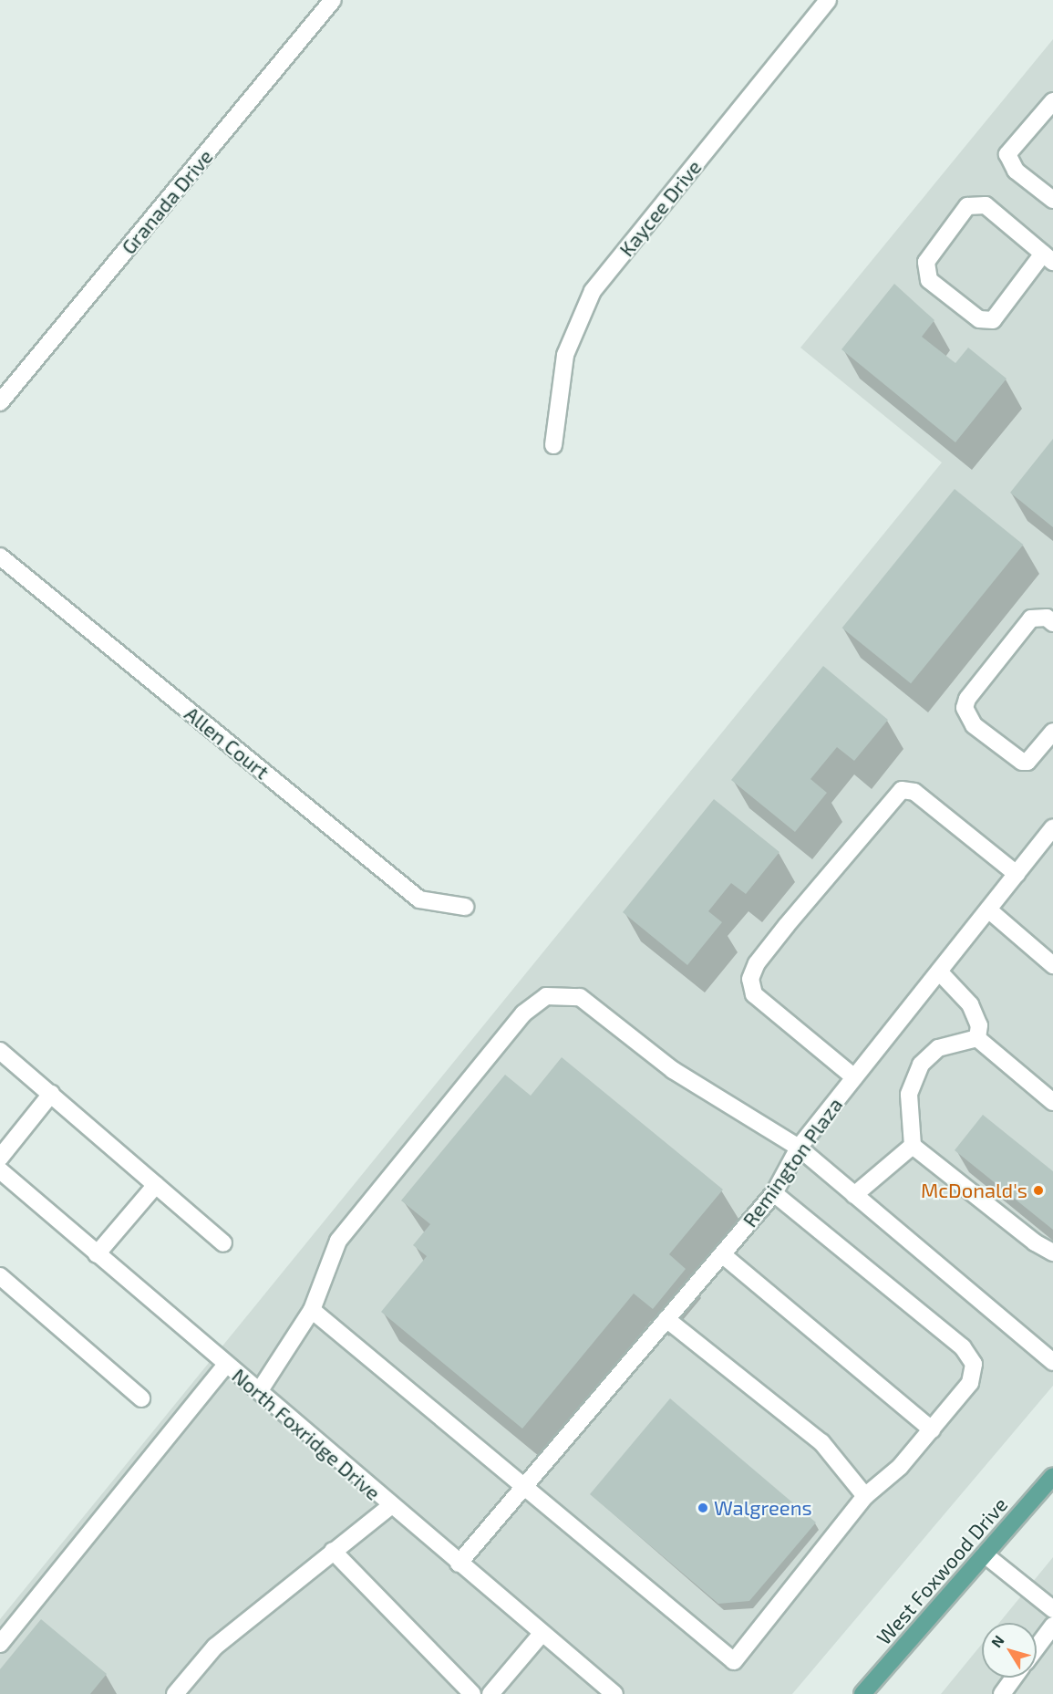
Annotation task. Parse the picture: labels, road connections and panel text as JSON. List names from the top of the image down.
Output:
{
  "streets": {
    "main road": ["West Foxwood Drive"],
    "street": [
      "Granada Drive",
      "Kaycee Drive",
      "Allen Court",
      "Remington Plaza",
      "North Foxridge Drive"
    ]
  },
  "crossings": [
    ["Remington Plaza", "North Foxridge Drive"]
  ],
  "places": ["McDonald's", "Walgreens"],
  "north": "top left"
}
